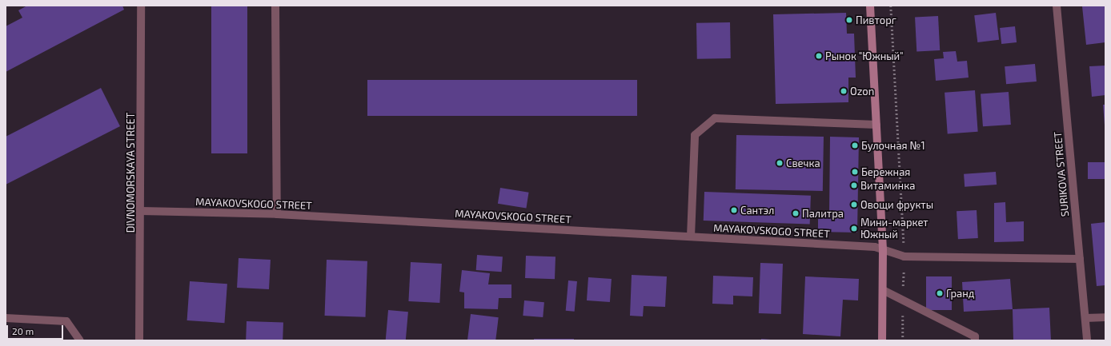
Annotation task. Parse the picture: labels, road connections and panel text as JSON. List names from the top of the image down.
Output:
{
  "streets": {
    "street": ["DIVNOMORSKAYA STREET", "SURIKOVA STREET", "MAYAKOVSKOGO STREET"]
  },
  "crossings": [
    ["DIVNOMORSKAYA STREET", "MAYAKOVSKOGO STREET"],
    ["SURIKOVA STREET", "MAYAKOVSKOGO STREET"]
  ],
  "places": [
    "Пивторг",
    "Рынок \"Южный\"",
    "Ozon",
    "Булочная №1",
    "Свечка",
    "Бережная",
    "Витаминка",
    "Овощи фрукты",
    "Сантэл",
    "Палитра",
    "Мини-маркет Южный",
    "Гранд"
  ],
  "scale_bar": "20 m"
}
